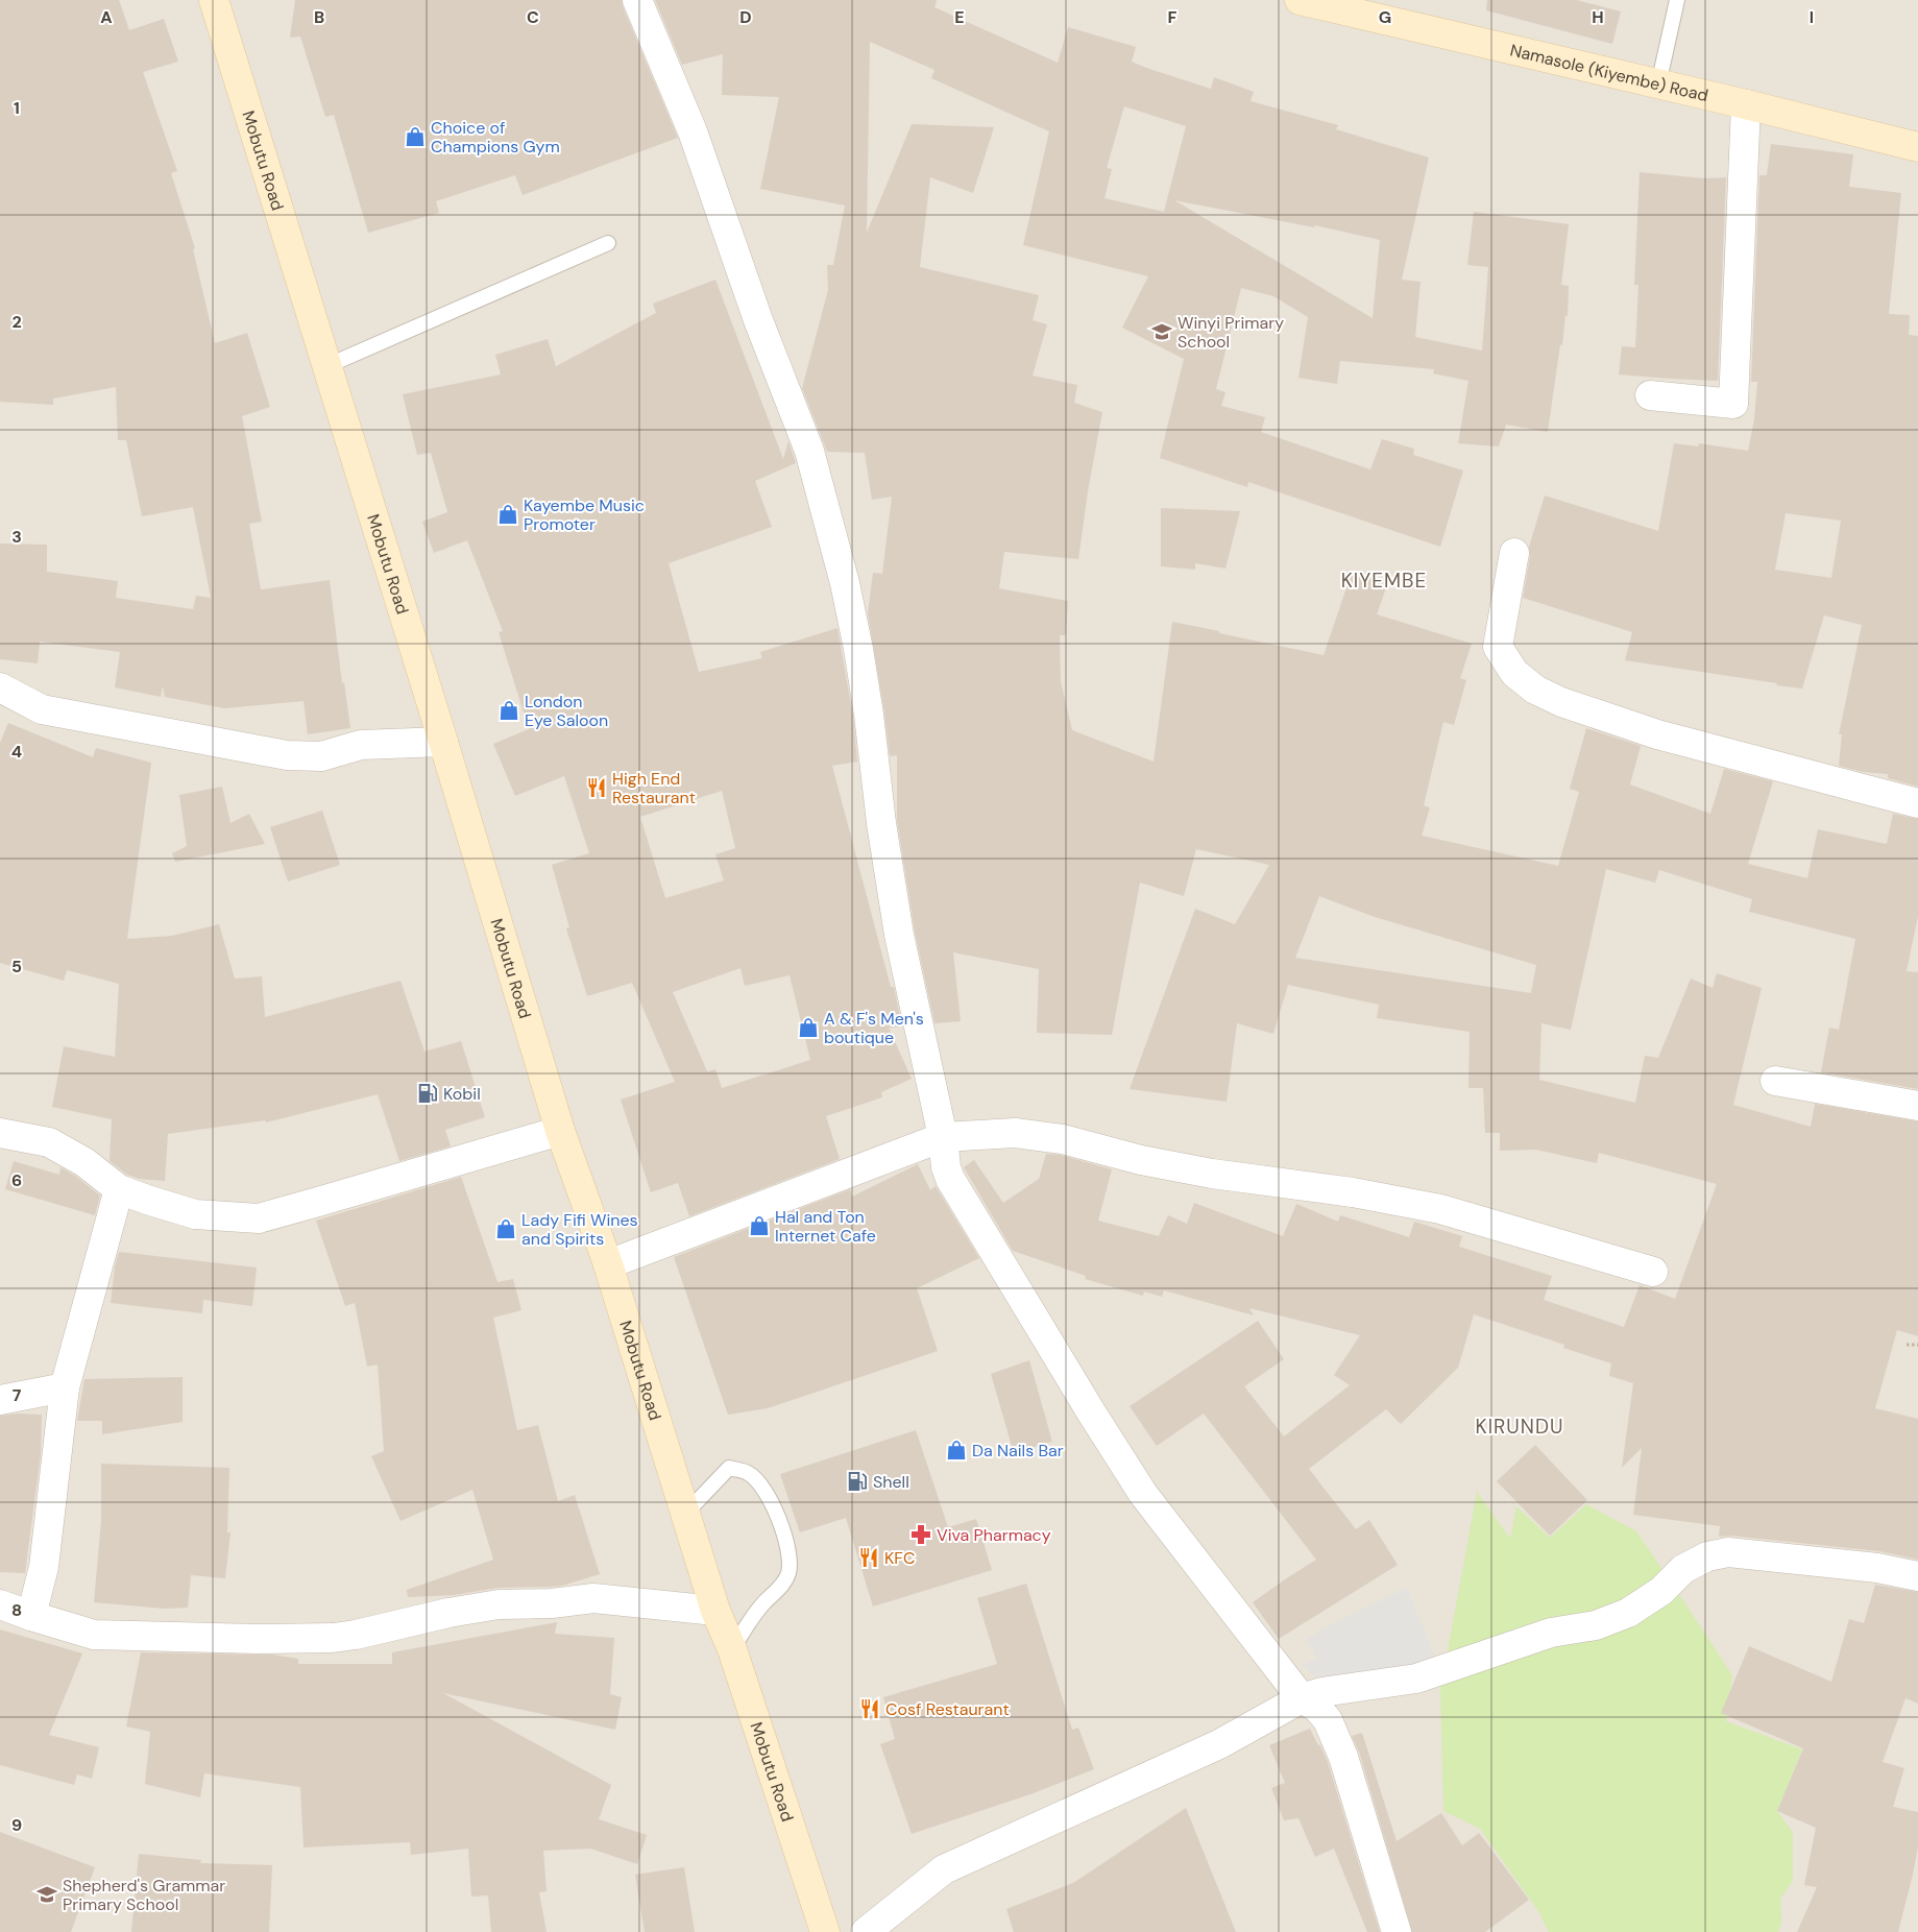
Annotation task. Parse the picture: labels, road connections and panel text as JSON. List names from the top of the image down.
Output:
{
  "streets": {
    "street": ["Namasole (Kiyembe) Road", "Mobutu Road"]
  },
  "districts": ["KIYEMBE", "KIRUNDU"],
  "places": {
    "shop": [
      "Choice of Champions Gym",
      "Kayembe Music Promoter",
      "London Eye Saloon",
      "A & F's Men's boutique",
      "Hal and Ton Internet Cafe",
      "Lady Fifi Wines and Spirits",
      "Da Nails Bar"
    ],
    "school or university": ["Winyi Primary School", "Shepherd's Grammar Primary School"],
    "restaurant": ["High End Restaurant", "KFC", "Cosf Restaurant"],
    "fuel station": ["Kobil", "Shell"],
    "pharmacy": ["Viva Pharmacy"]
  },
  "grid": {
    "columns": [
      "A",
      "B",
      "C",
      "D",
      "E",
      "F",
      "G",
      "H",
      "I"
    ],
    "rows": [
      "1",
      "2",
      "3",
      "4",
      "5",
      "6",
      "7",
      "8",
      "9"
    ]
  }
}
